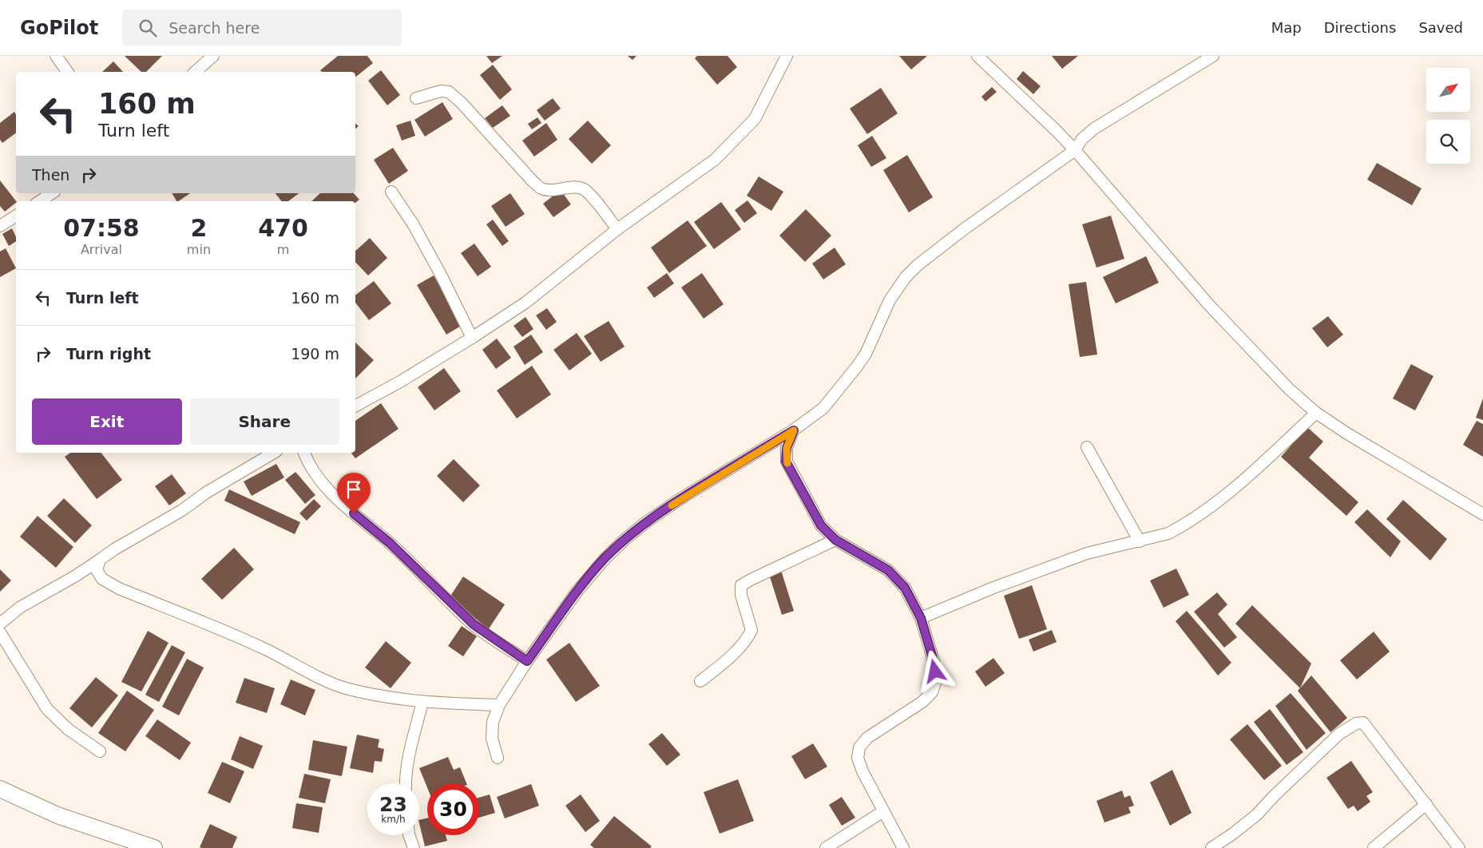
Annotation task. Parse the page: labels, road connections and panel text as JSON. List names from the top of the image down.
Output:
{
  "north": "top right",
  "page": {
    "header": "GoPilot",
    "search": "Search here",
    "nav": ["Map", "Directions", "Saved"],
    "turn": ["160 m", "Turn left"],
    "then": "Then",
    "eta": [
      "07:58",
      "Arrival",
      "2",
      "min",
      "470",
      "m"
    ],
    "list": [
      {
        "name": "Turn left",
        "value": "160 m"
      },
      {
        "name": "Turn right",
        "value": "190 m"
      }
    ],
    "buttons": ["Exit", "Share"],
    "speed": "23 km/h",
    "limit": "30"
  }
}
